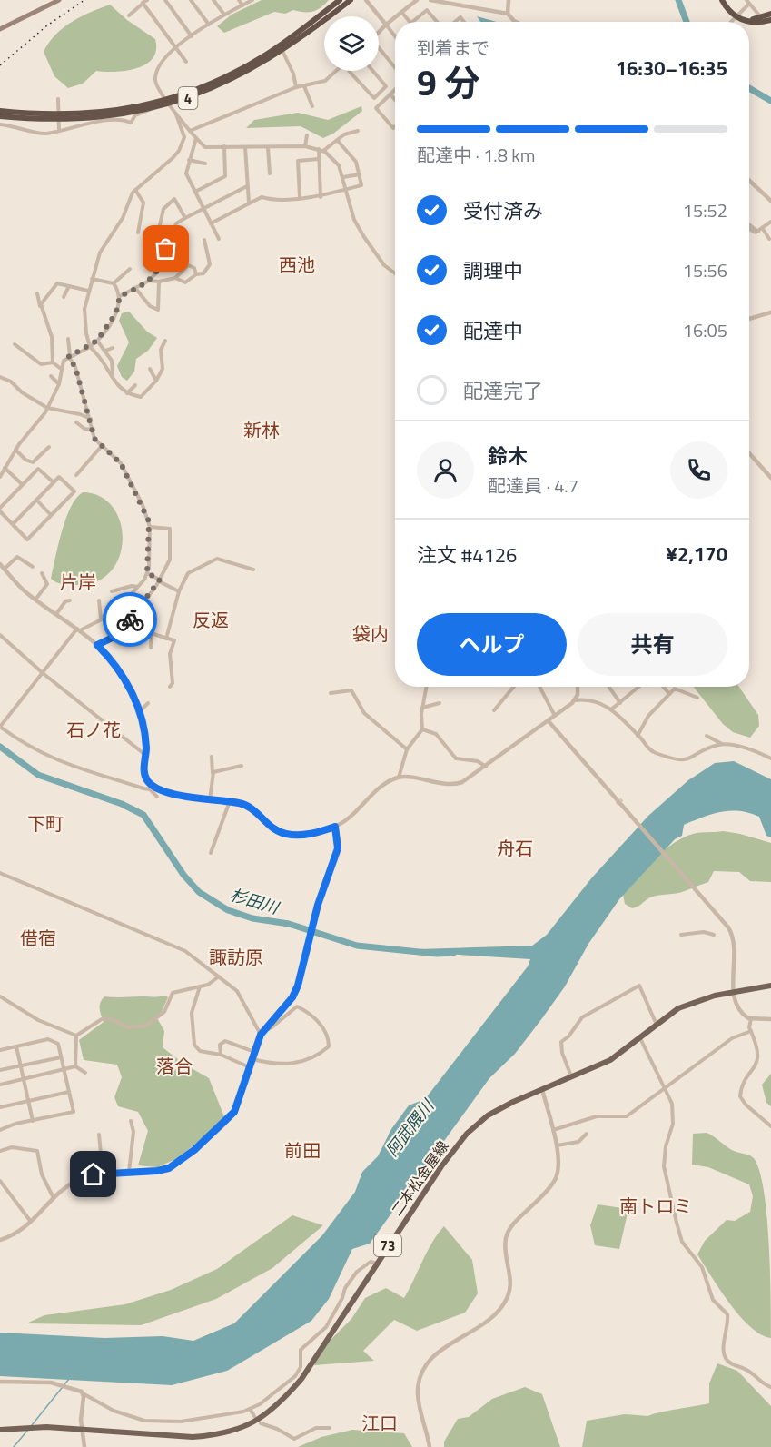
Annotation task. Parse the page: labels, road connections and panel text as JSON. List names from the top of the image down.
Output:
{
  "streets": {
    "highway": ["4"],
    "main road": ["二本松金屋線", "73"]
  },
  "districts": [
    "西池",
    "新林",
    "片岸",
    "反返",
    "袋内",
    "石ノ花",
    "下町",
    "舟石",
    "借宿",
    "諏訪原",
    "落合",
    "前田",
    "南トロミ",
    "江口"
  ],
  "water": ["杉田川", "阿武隈川"],
  "page": {
    "heading": ["9 分", "到着まで", "16:30–16:35"],
    "panel": [
      "鈴木",
      "配達員 · 4.7",
      "注文 #4126",
      "¥2,170"
    ],
    "bar": "配達中 · 1.8 km",
    "list": [
      ["受付済み", "15:52"],
      ["調理中", "15:56"],
      ["配達中", "16:05"],
      "配達完了"
    ],
    "buttons": ["ヘルプ", "共有"]
  }
}
